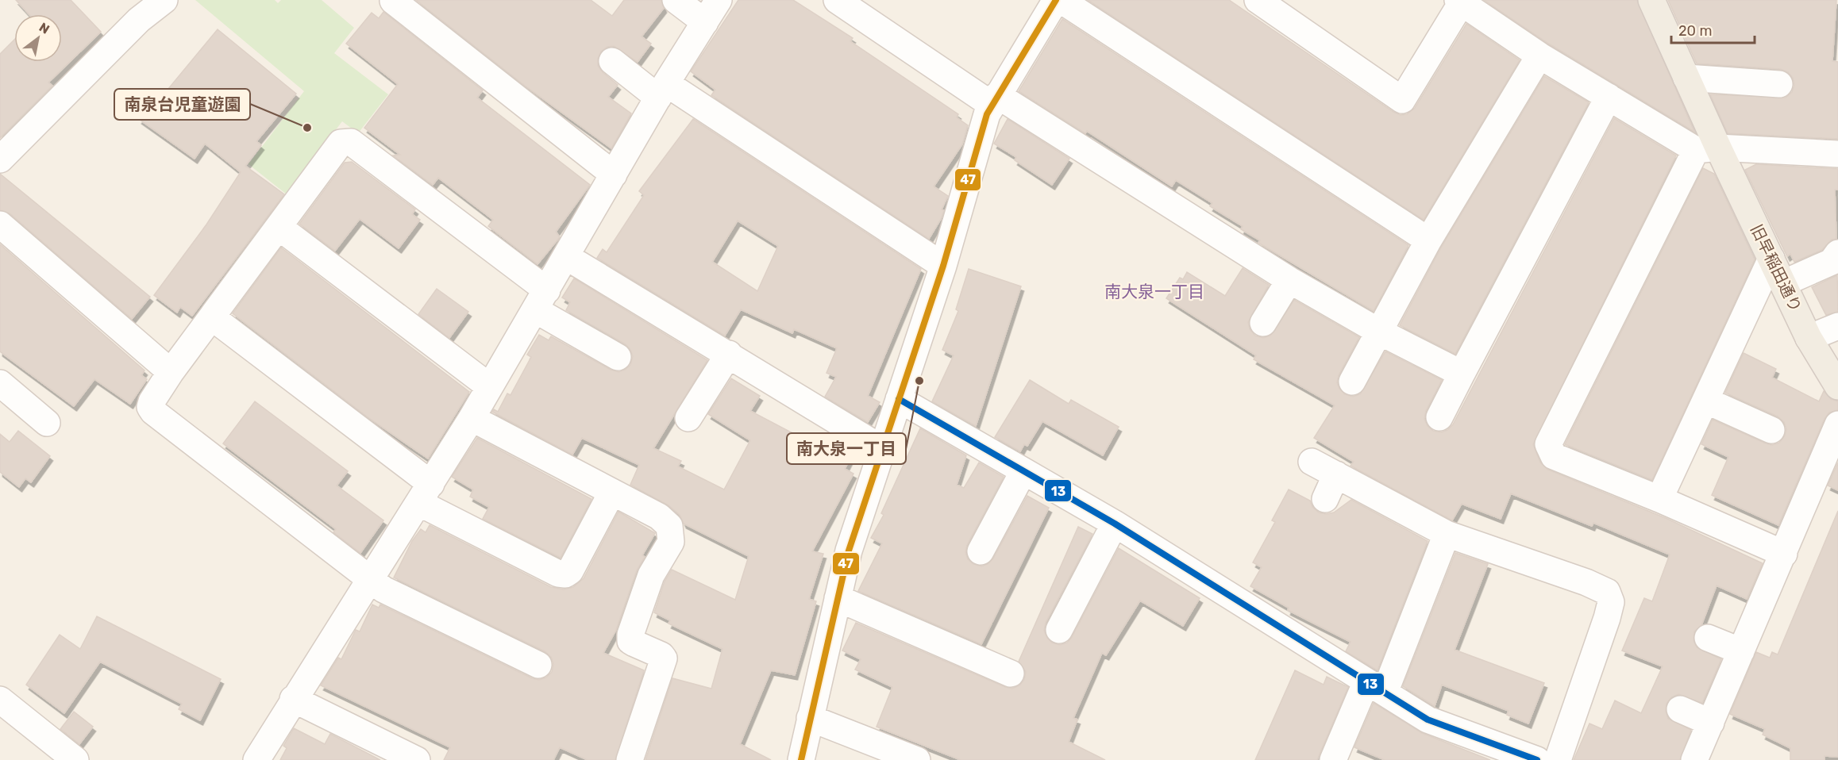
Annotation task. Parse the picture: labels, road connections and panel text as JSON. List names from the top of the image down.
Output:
{
  "streets": {
    "main road": ["旧早稲田通り"]
  },
  "districts": ["南大泉一丁目"],
  "places": ["南泉台児童遊園", "南大泉一丁目"],
  "lines": ["transit line 47", "transit line 13"],
  "scale_bar": "20 m",
  "north": "top right"
}
